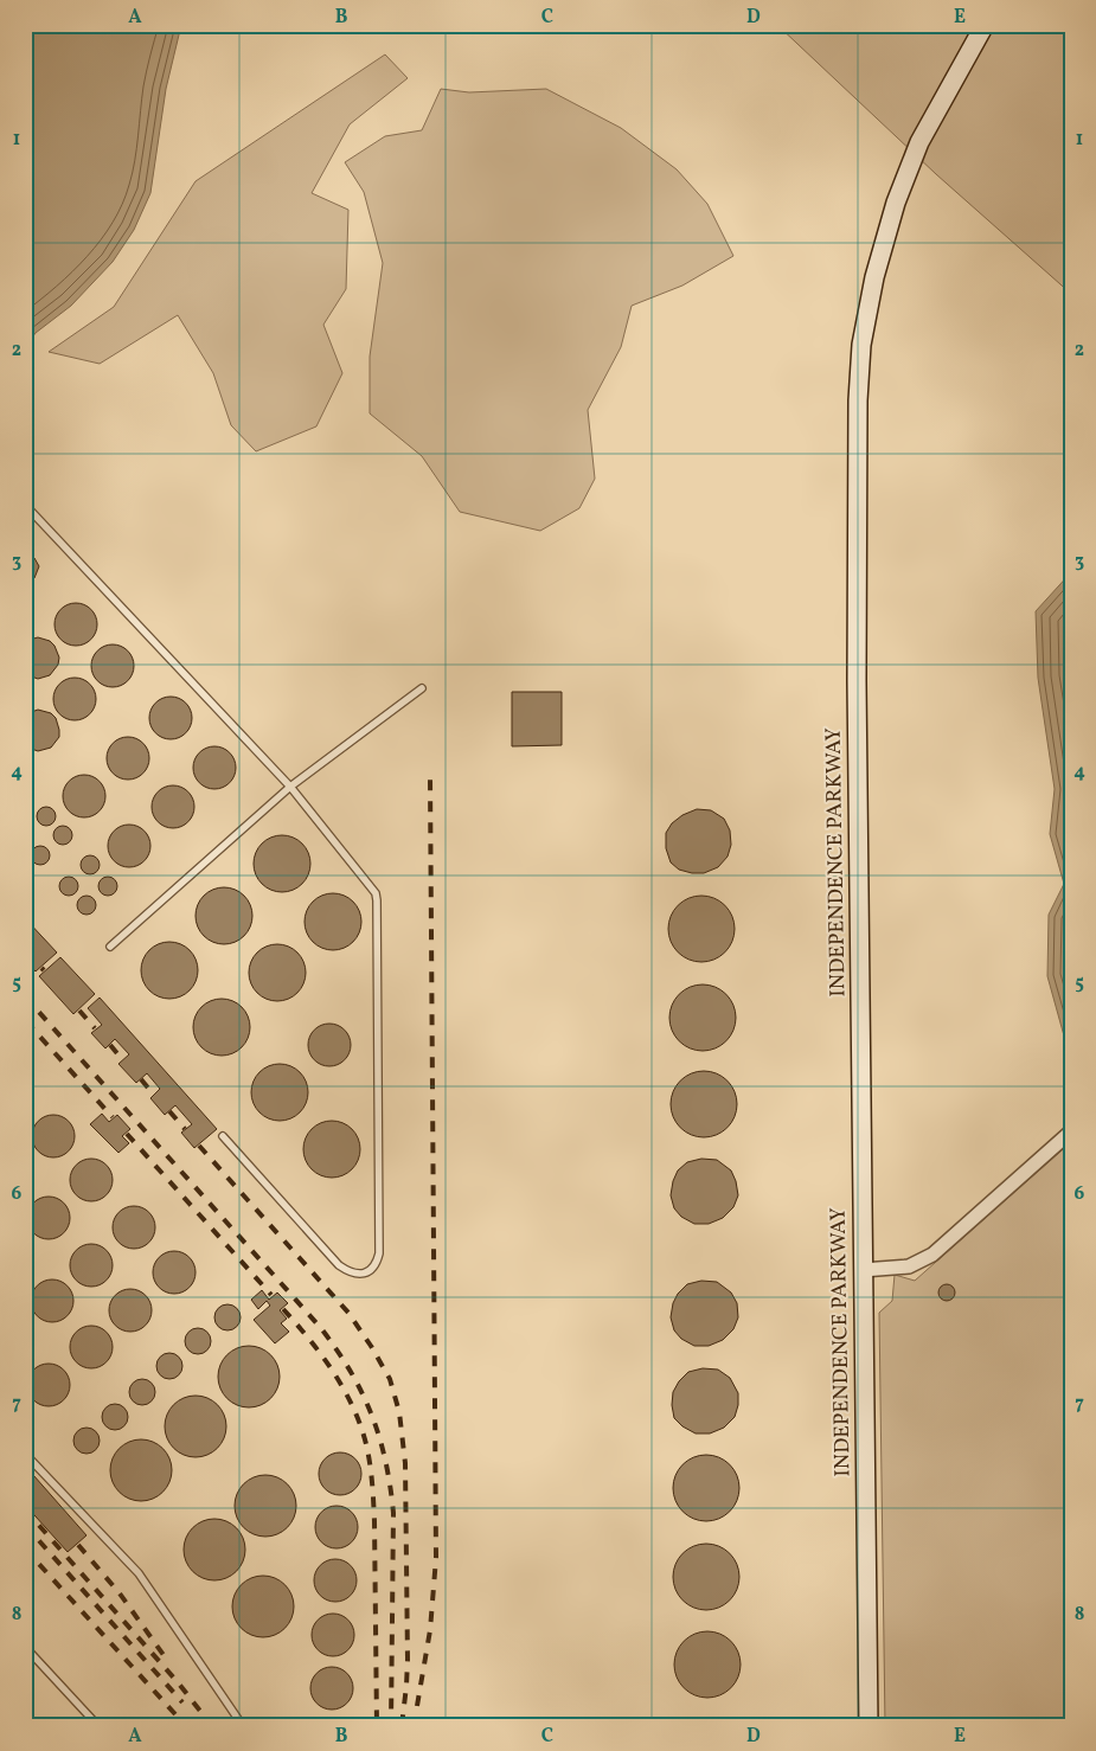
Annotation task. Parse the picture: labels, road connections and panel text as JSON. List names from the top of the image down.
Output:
{
  "streets": {
    "main road": ["INDEPENDENCE PARKWAY"]
  },
  "grid": {
    "columns": [
      "A",
      "B",
      "C",
      "D",
      "E"
    ],
    "rows": [
      "1",
      "2",
      "3",
      "4",
      "5",
      "6",
      "7",
      "8"
    ]
  }
}
